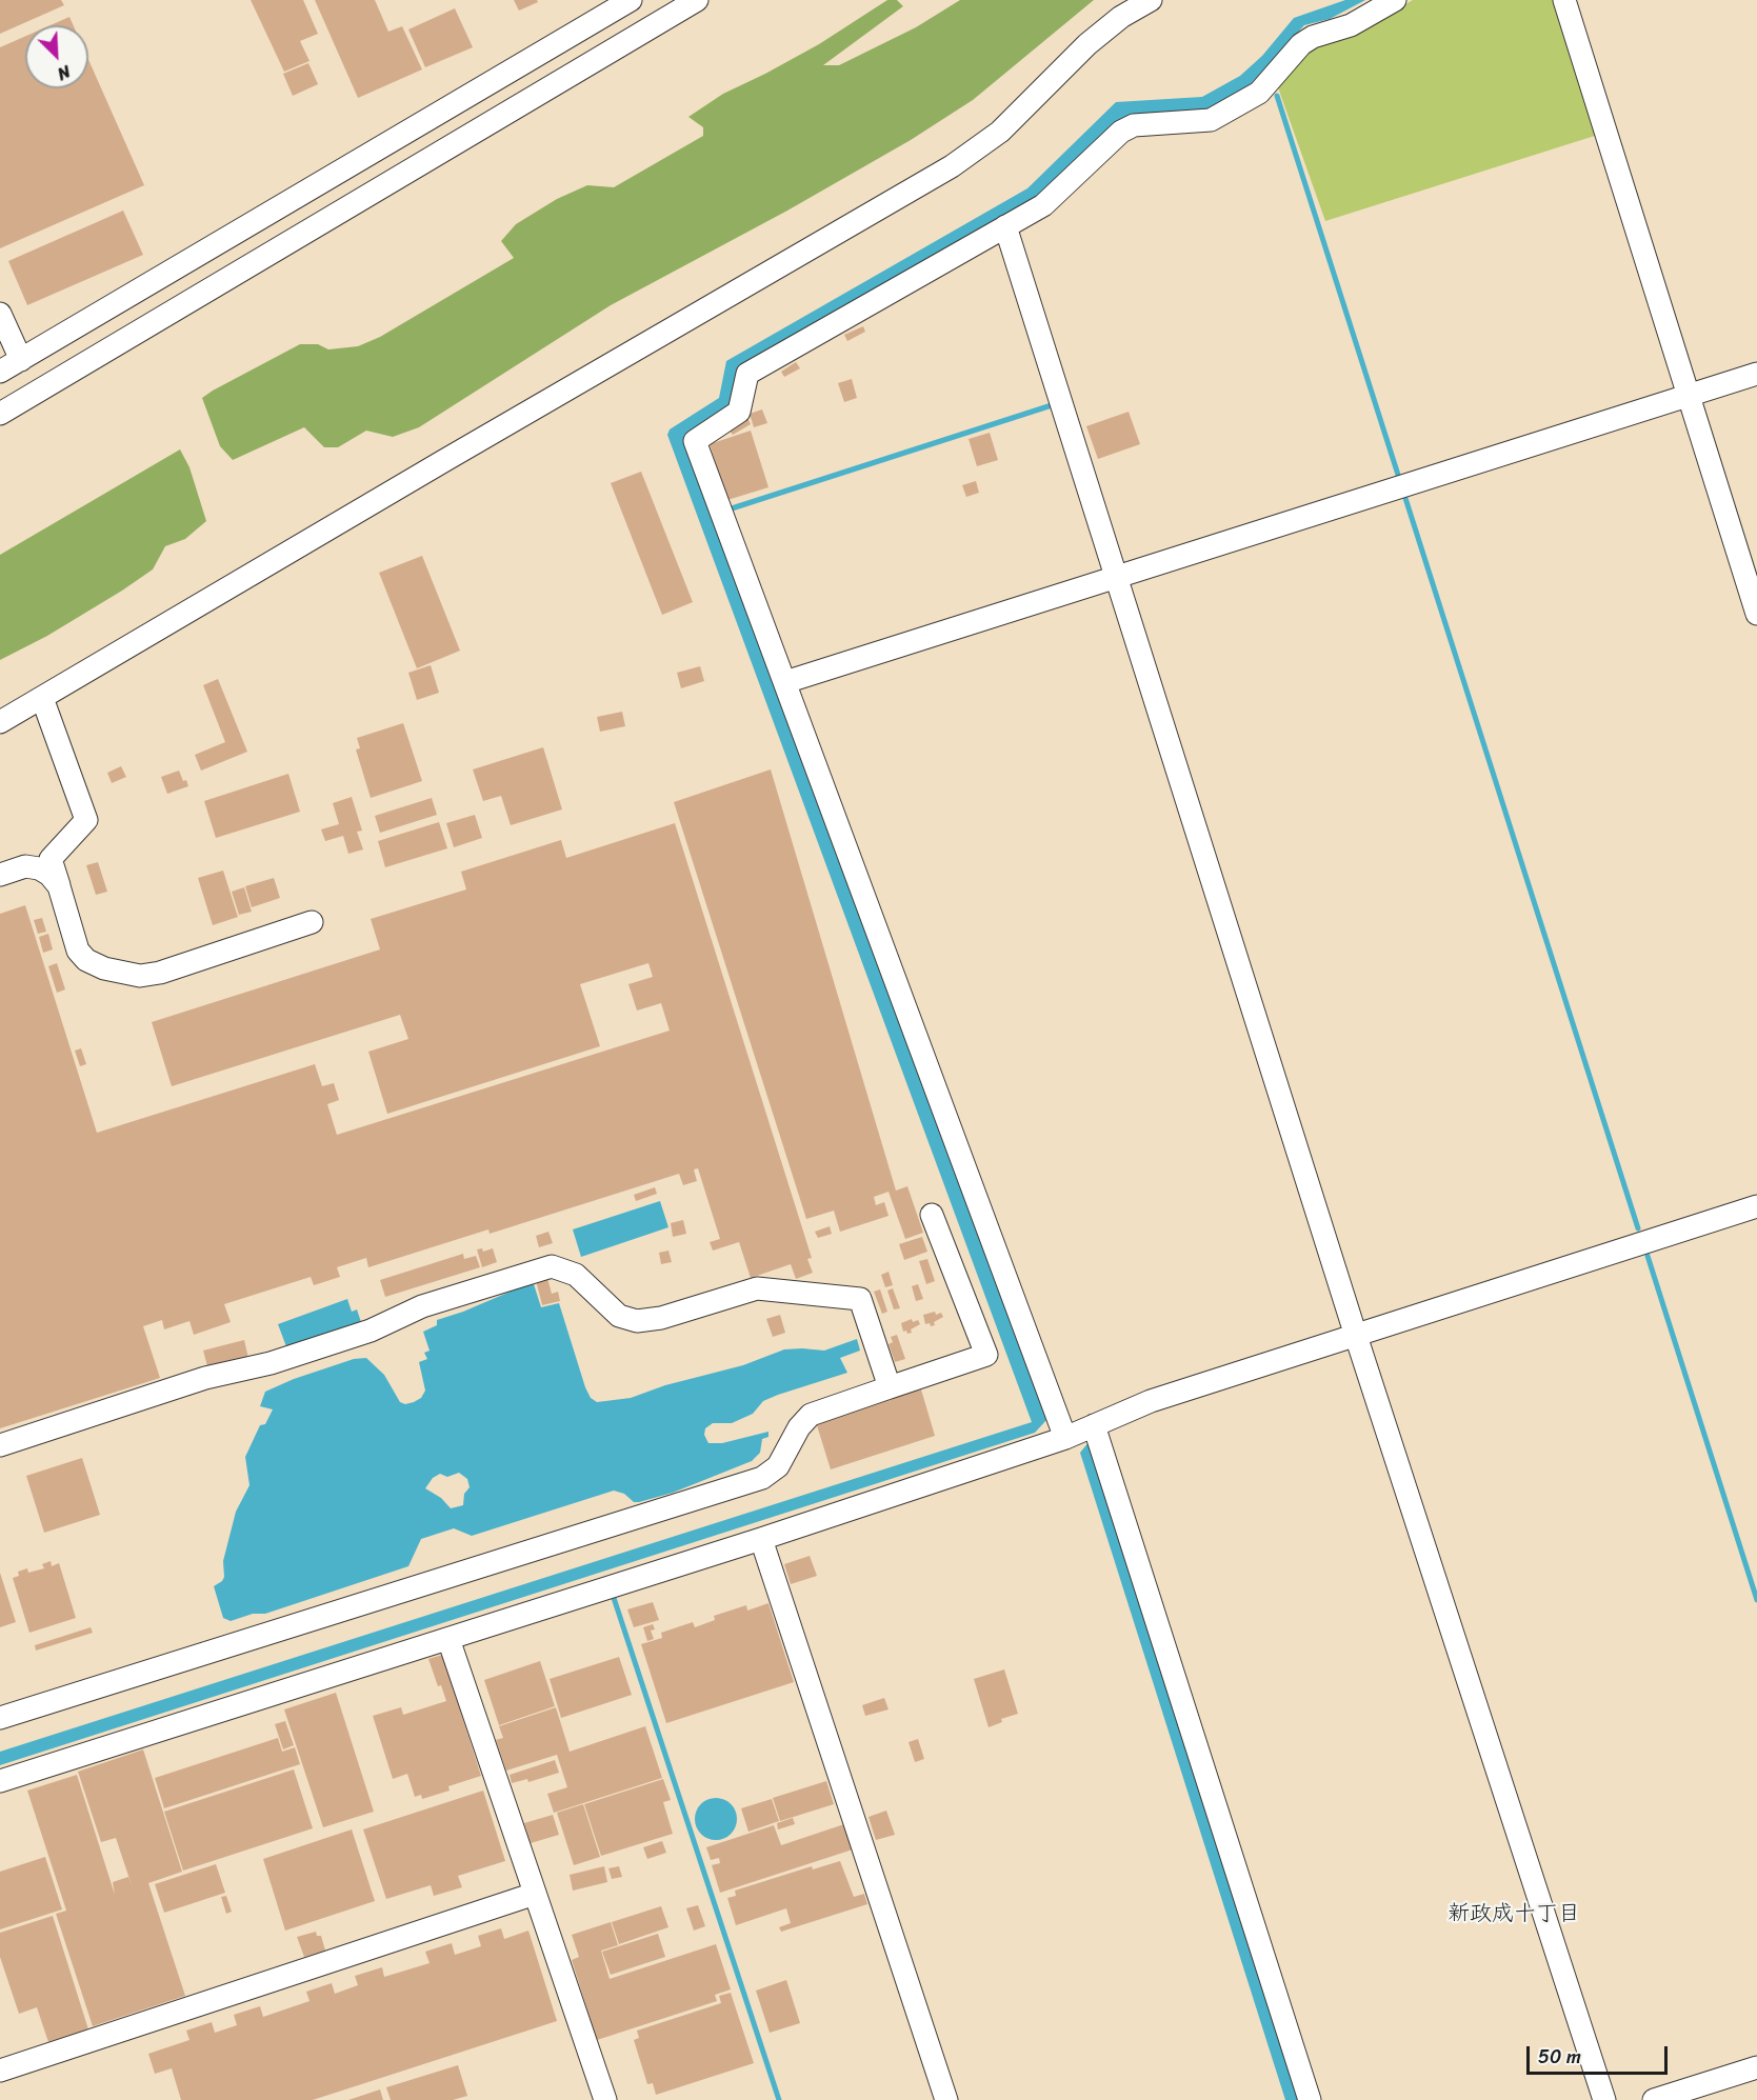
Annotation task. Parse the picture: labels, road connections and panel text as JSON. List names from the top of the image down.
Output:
{
  "districts": ["新政成十丁目"],
  "scale_bar": "50 m",
  "north": "bottom right"
}
